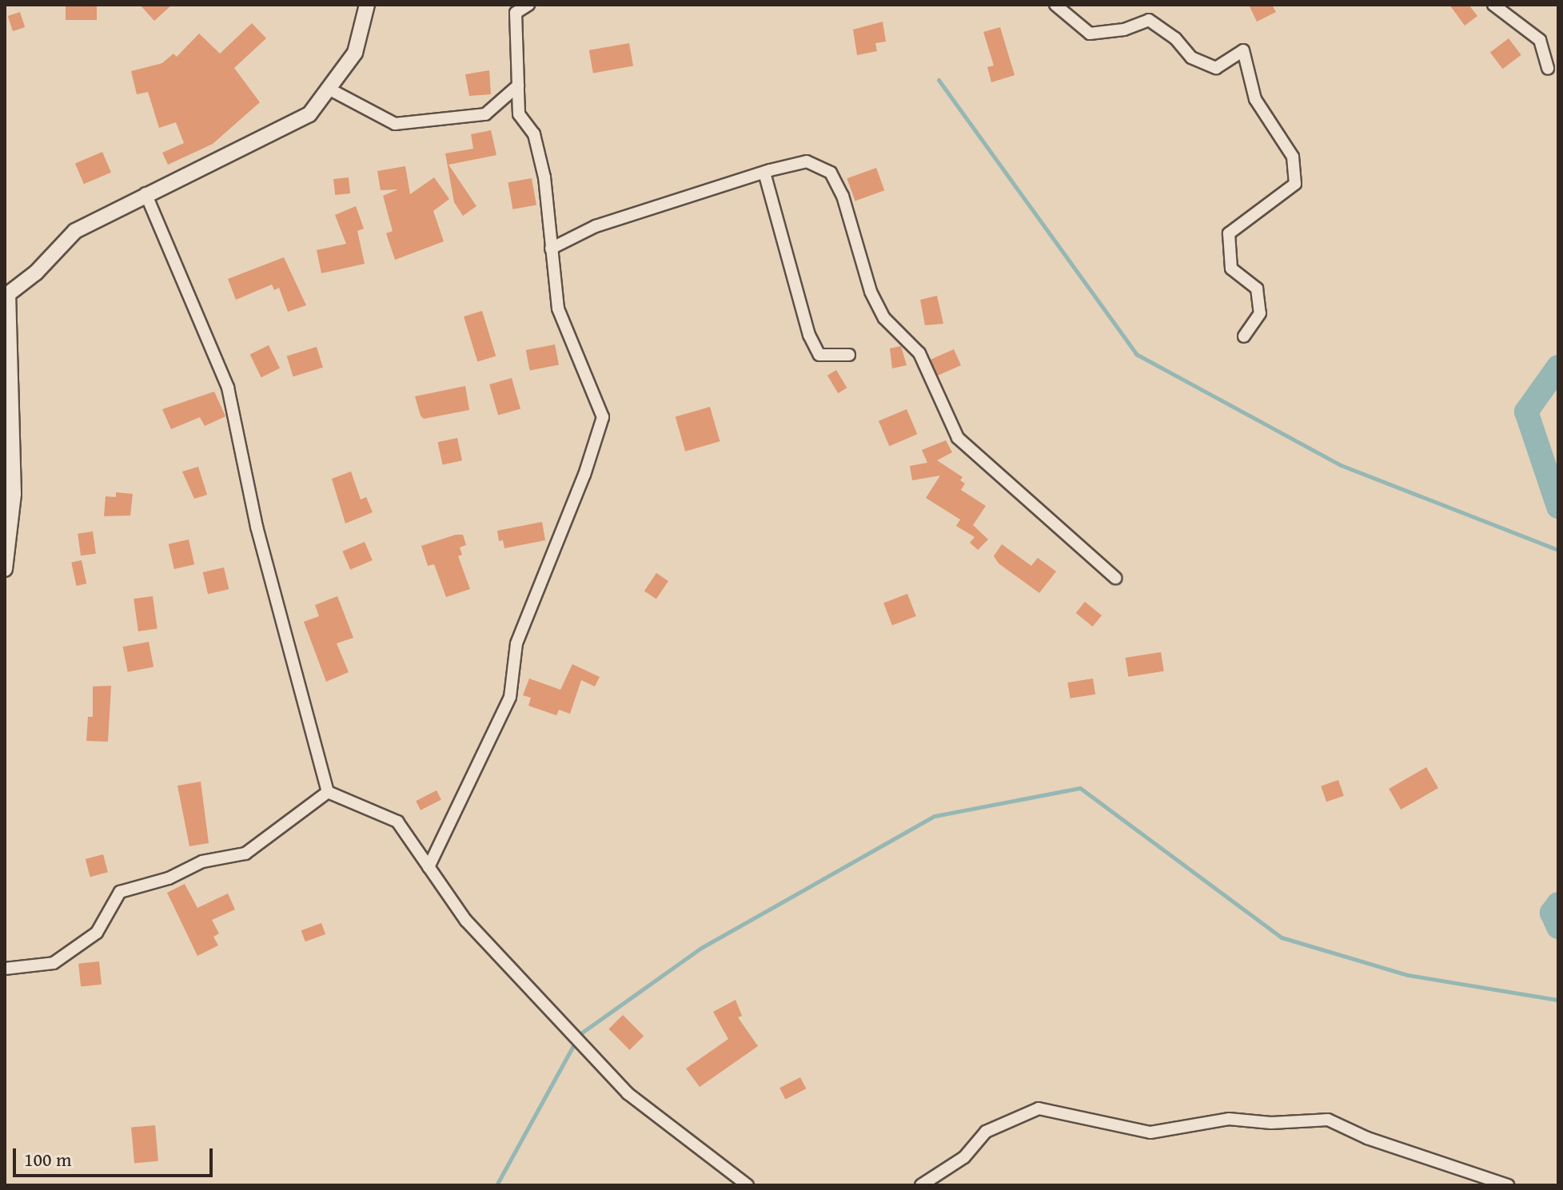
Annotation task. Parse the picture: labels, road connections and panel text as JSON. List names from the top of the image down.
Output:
{
  "scale_bar": "100 m"
}
